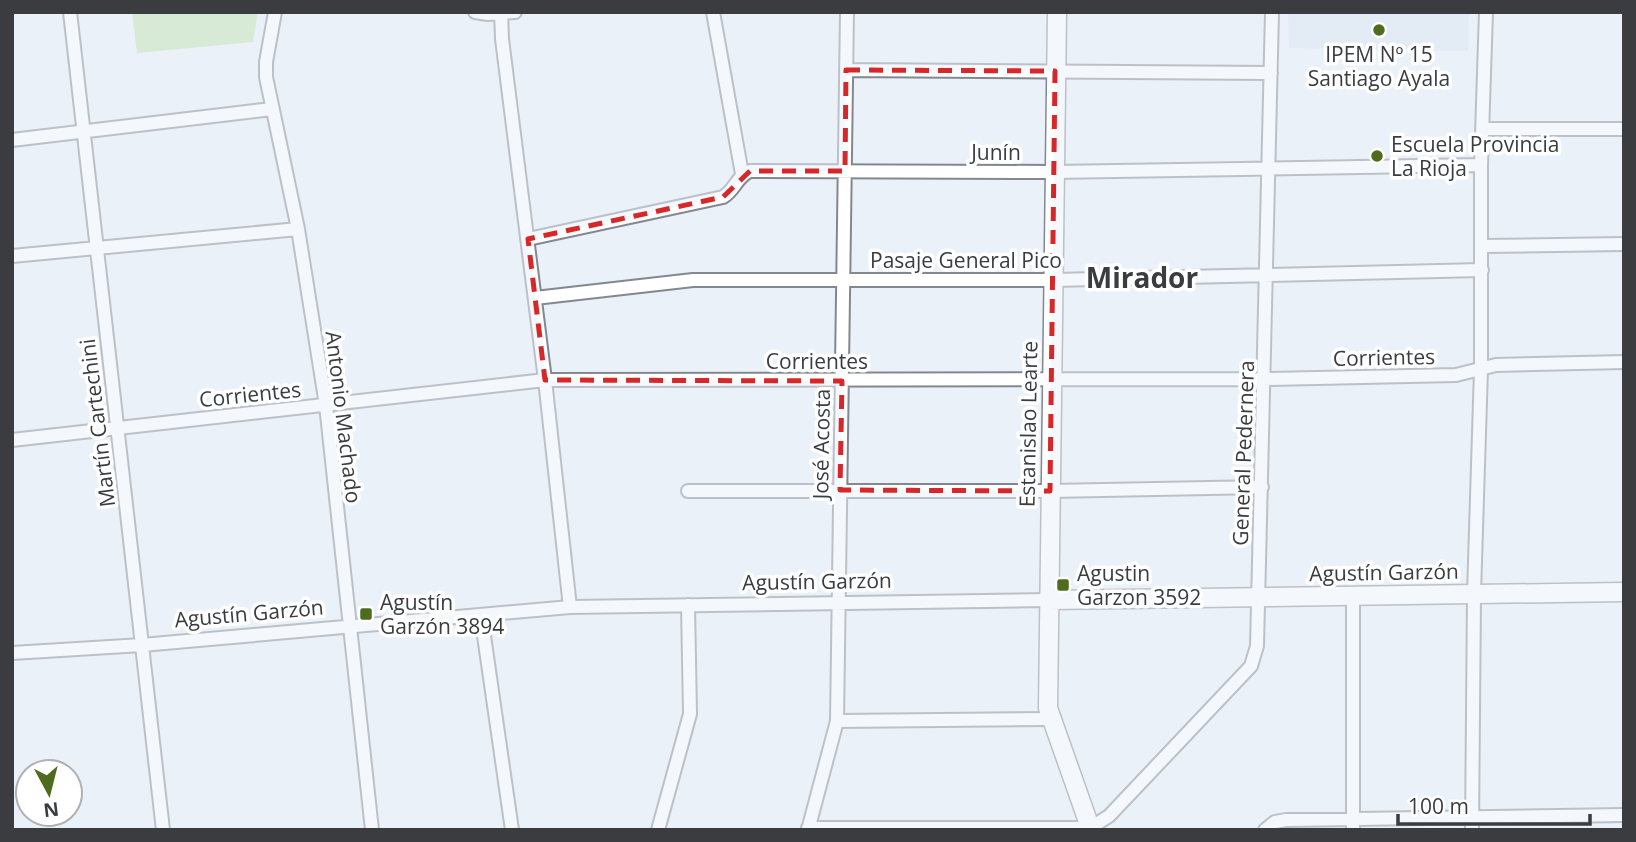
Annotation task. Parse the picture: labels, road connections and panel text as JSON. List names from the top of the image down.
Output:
{
  "streets": {
    "main road": ["Estanislao Learte", "Agustín Garzón"],
    "street": [
      "Junín",
      "Pasaje General Pico",
      "Corrientes",
      "Antonio Machado",
      "Martín Cartechini",
      "José Acosta",
      "General Pedernera"
    ]
  },
  "crossings": [
    ["Junín", "Estanislao Learte"],
    ["Junín", "José Acosta"],
    ["Junín", "General Pedernera"],
    ["Pasaje General Pico", "Estanislao Learte"],
    ["Pasaje General Pico", "José Acosta"],
    ["Pasaje General Pico", "General Pedernera"],
    ["Corrientes", "Antonio Machado"],
    ["Corrientes", "Martín Cartechini"],
    ["Corrientes", "Estanislao Learte"],
    ["Corrientes", "José Acosta"],
    ["Corrientes", "General Pedernera"],
    ["Antonio Machado", "Agustín Garzón"],
    ["Martín Cartechini", "Agustín Garzón"],
    ["Estanislao Learte", "General Pedernera"],
    ["Estanislao Learte", "Agustín Garzón"],
    ["José Acosta", "Agustín Garzón"],
    ["General Pedernera", "Agustín Garzón"]
  ],
  "districts": ["Mirador"],
  "places": {
    "other": ["IPEM Nº 15 Santiago Ayala", "Escuela Provincia La Rioja"],
    "transit": ["Agustin Garzon 3592", "Agustín Garzón 3894"]
  },
  "scale_bar": "100 m",
  "north": "bottom"
}
